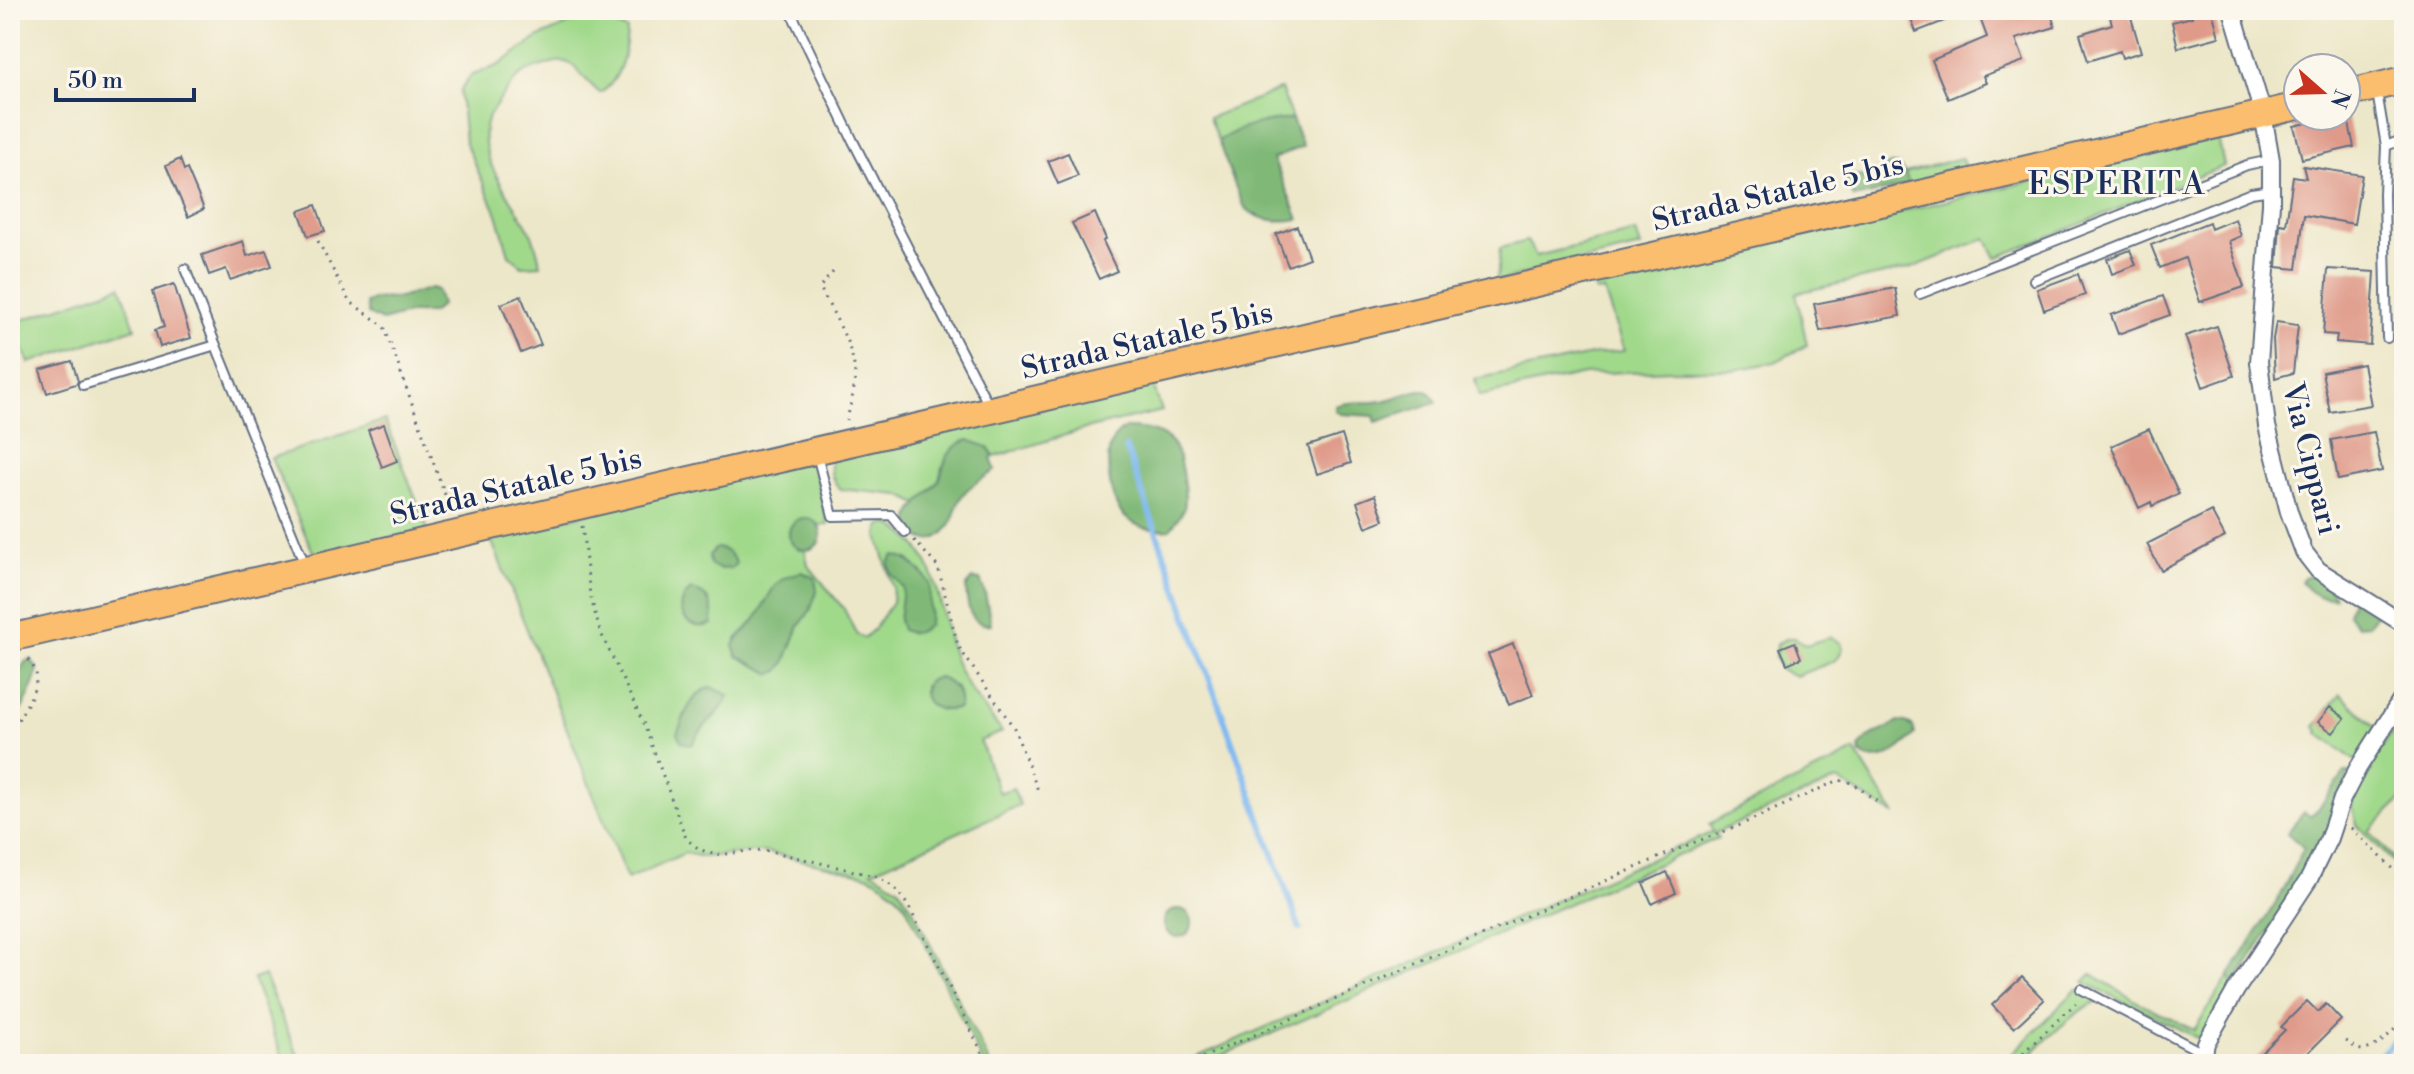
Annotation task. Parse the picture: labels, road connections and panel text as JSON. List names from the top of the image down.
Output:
{
  "streets": {
    "main road": ["Strada Statale 5 bis"],
    "street": ["Via Cippari"]
  },
  "crossings": [
    ["Strada Statale 5 bis", "Via Cippari"]
  ],
  "districts": ["ESPERITA"],
  "scale_bar": "50 m",
  "north": "right"
}
